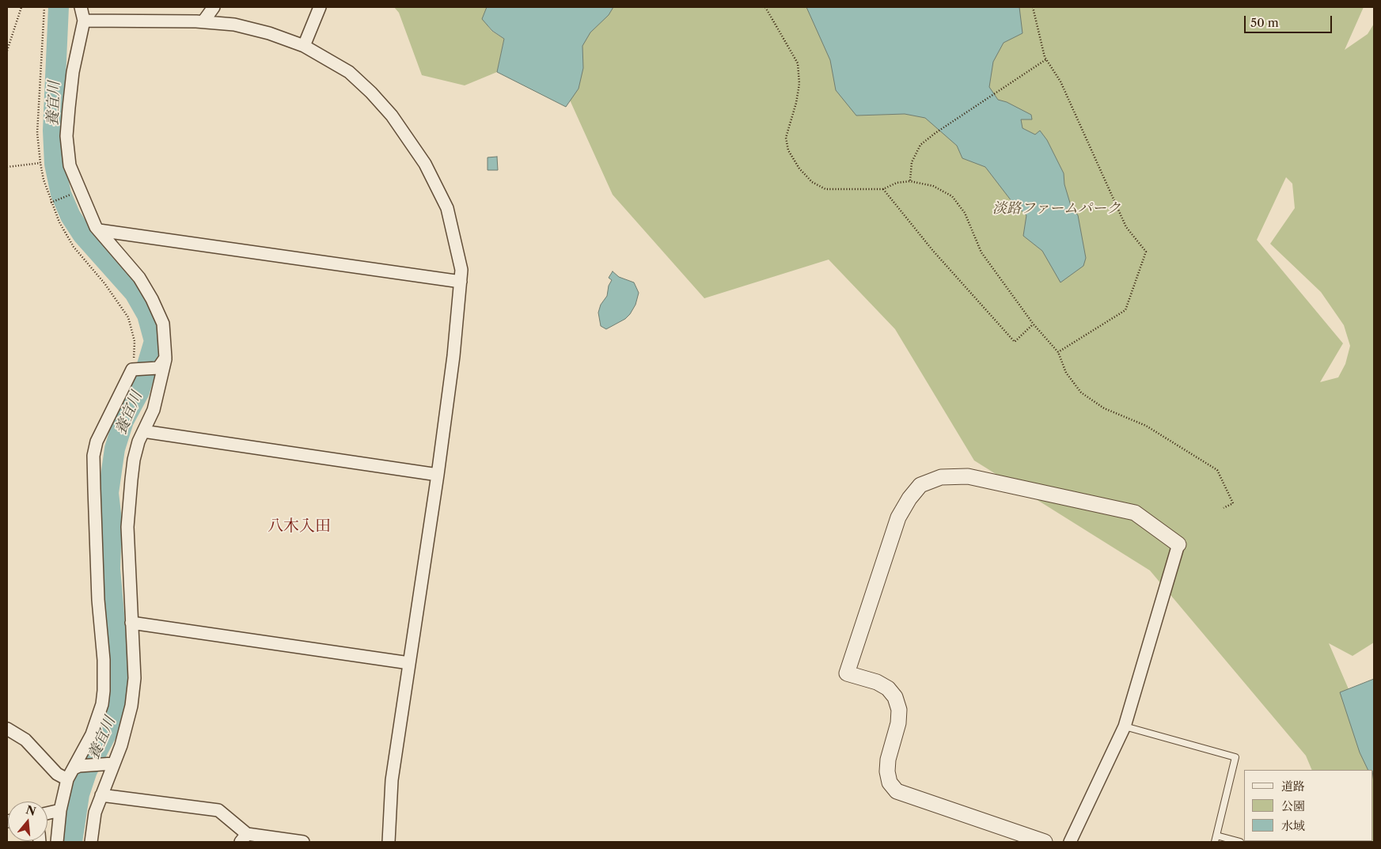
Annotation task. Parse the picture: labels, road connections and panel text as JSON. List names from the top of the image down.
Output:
{
  "districts": ["八木入田"],
  "water": ["養宜川"],
  "parks": ["淡路ファームパーク"],
  "legend": ["道路", "公園", "水域"],
  "scale_bar": "50 m",
  "north": "top"
}
